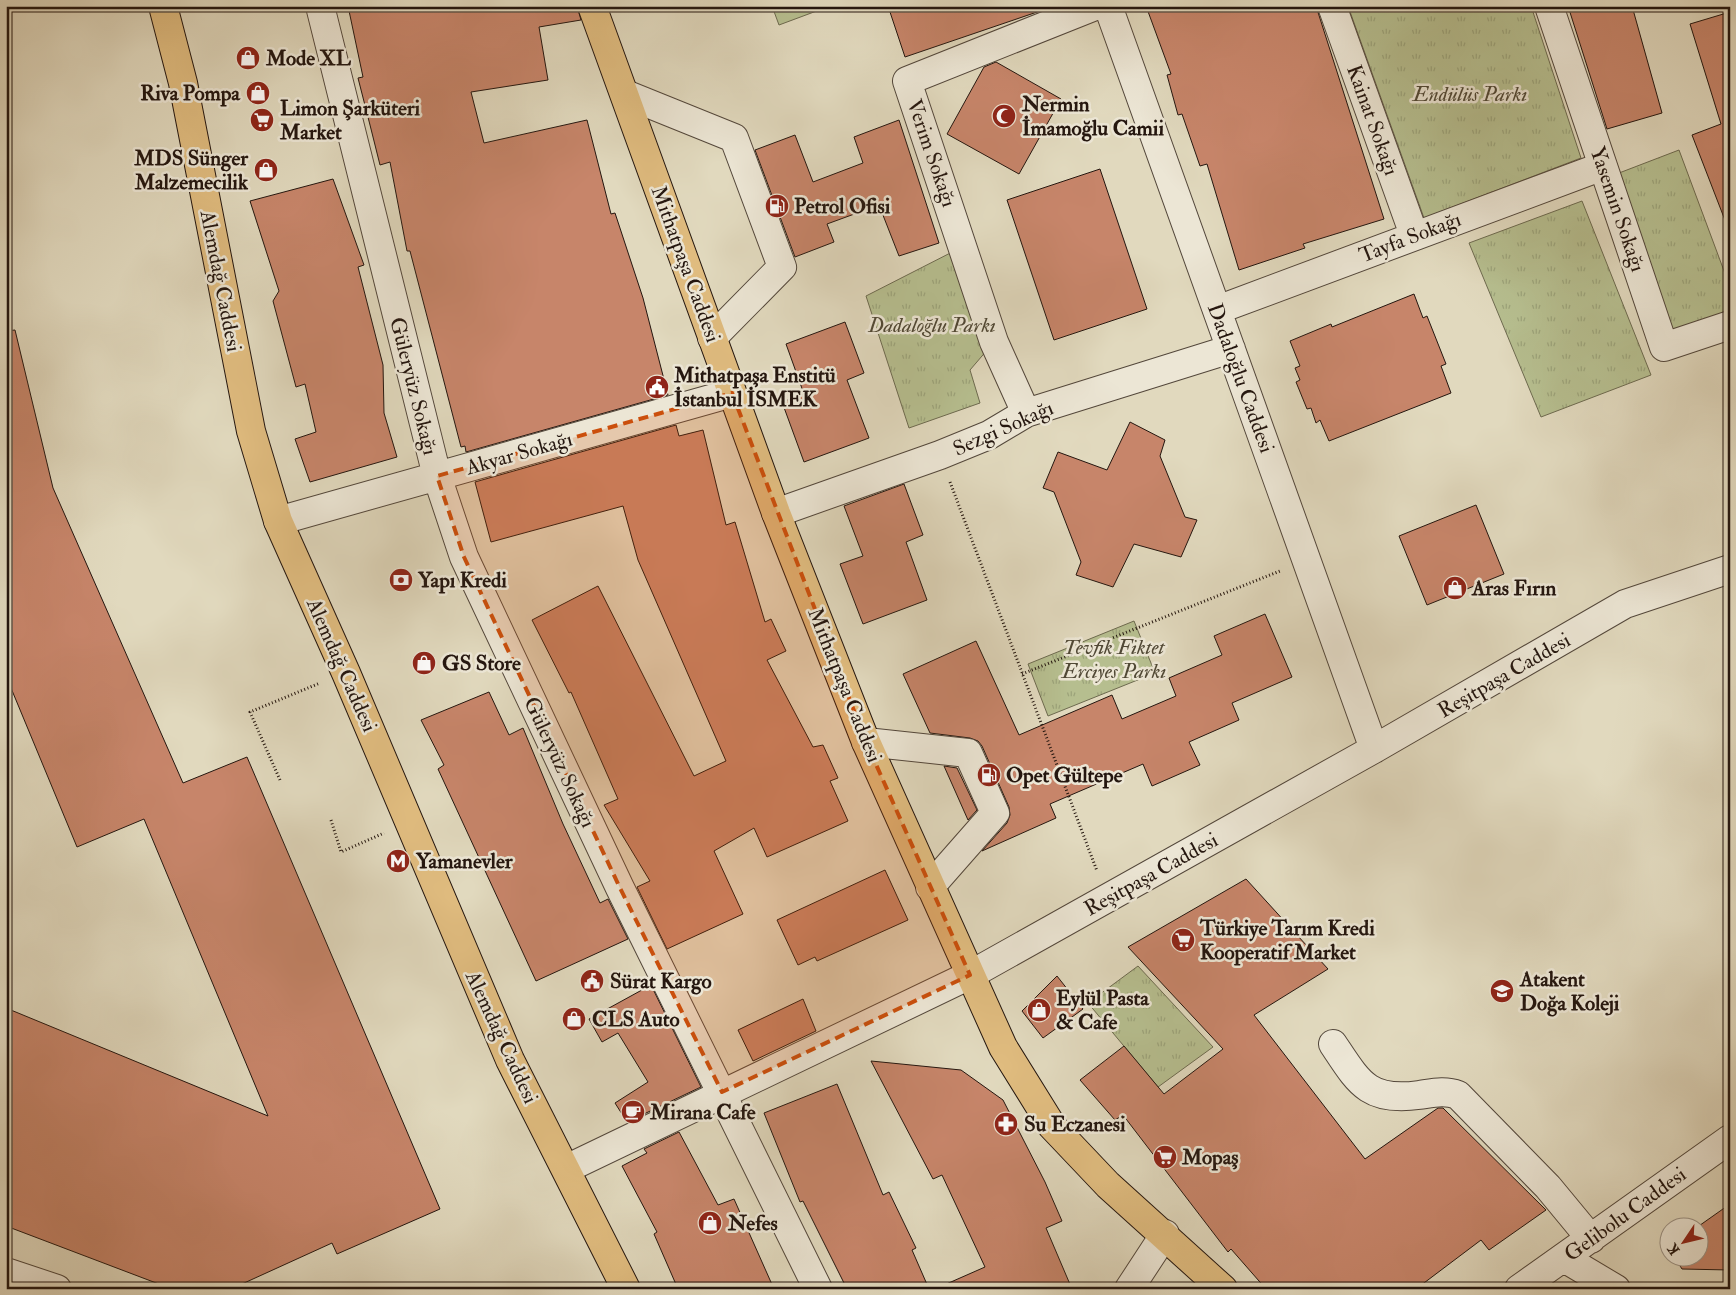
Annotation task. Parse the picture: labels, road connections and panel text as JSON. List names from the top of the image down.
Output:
{
  "streets": {
    "main road": ["Mithatpaşa Caddesi", "Alemdağ Caddesi"],
    "street": [
      "Kainat Sokağı",
      "Verim Sokağı",
      "Yasemin Sokağı",
      "Tayfa Sokağı",
      "Dadaloğlu Caddesi",
      "Güleryüz Sokağı",
      "Sezgi Sokağı",
      "Akyar Sokağı",
      "Reşitpaşa Caddesi",
      "Gelibolu Caddesi"
    ]
  },
  "crossings": [
    ["Kainat Sokağı", "Tayfa Sokağı"],
    ["Verim Sokağı", "Sezgi Sokağı"],
    ["Yasemin Sokağı", "Tayfa Sokağı"],
    ["Tayfa Sokağı", "Dadaloğlu Caddesi"],
    ["Mithatpaşa Caddesi", "Sezgi Sokağı"],
    ["Mithatpaşa Caddesi", "Akyar Sokağı"],
    ["Mithatpaşa Caddesi", "Reşitpaşa Caddesi"],
    ["Alemdağ Caddesi", "Akyar Sokağı"],
    ["Alemdağ Caddesi", "Reşitpaşa Caddesi"],
    ["Dadaloğlu Caddesi", "Sezgi Sokağı"],
    ["Dadaloğlu Caddesi", "Reşitpaşa Caddesi"],
    ["Güleryüz Sokağı", "Akyar Sokağı"],
    ["Güleryüz Sokağı", "Reşitpaşa Caddesi"]
  ],
  "parks": ["Endülüs Parkı", "Dadaloğlu Parkı", "Tevfik Fiktet Erciyes Parkı"],
  "places": {
    "shop": [
      "Mode XL",
      "Riva Pompa",
      "MDS Sünger Malzemecilik",
      "Aras Fırın",
      "GS Store",
      "Eylül Pasta & Cafe",
      "CLS Auto",
      "Nefes"
    ],
    "mosque": ["Nermin İmamoğlu Camii"],
    "supermarket": ["Limon Şarküteri Market", "Türkiye Tarım Kredi Kooperatif Market", "Mopaş"],
    "fuel station": ["Petrol Ofisi", "Opet Gültepe"],
    "public building": ["Mithatpaşa Enstitü İstanbul İSMEK", "Sürat Kargo"],
    "bank": ["Yapı Kredi"],
    "metro station": ["Yamanevler"],
    "school or university": ["Atakent Doğa Koleji"],
    "cafe": ["Mirana Cafe"],
    "pharmacy": ["Su Eczanesi"]
  },
  "north": "bottom left"
}
